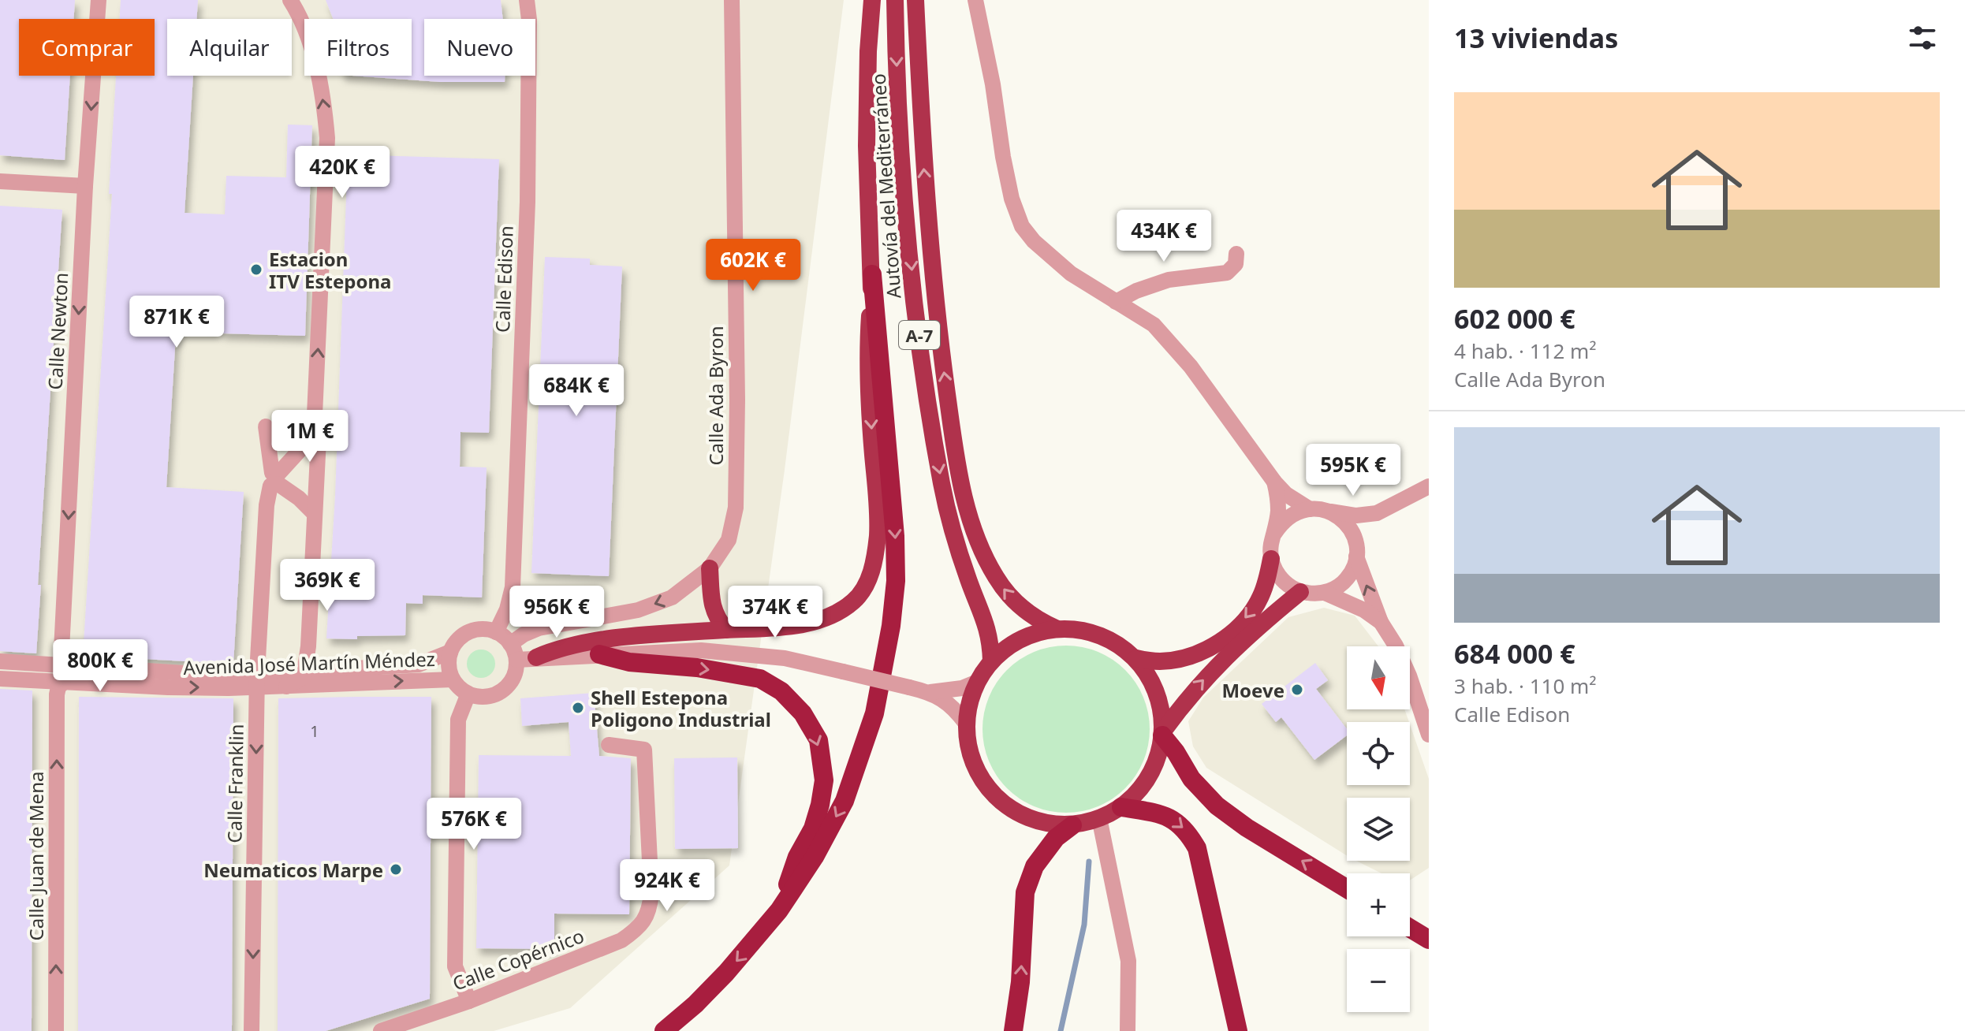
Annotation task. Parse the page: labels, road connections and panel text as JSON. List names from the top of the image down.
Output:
{
  "streets": {
    "highway": ["Autovía del Mediterráneo", "A-7"],
    "street": [
      "Calle Edison",
      "Calle Newton",
      "Calle Ada Byron",
      "Avenida José Martín Méndez",
      "Calle Franklin",
      "Calle Juan de Mena",
      "Calle Copérnico"
    ]
  },
  "crossings": [
    ["Autovía del Mediterráneo", "A-7"],
    ["Calle Edison", "Calle Ada Byron"],
    ["Calle Edison", "Avenida José Martín Méndez"],
    ["Calle Newton", "Avenida José Martín Méndez"],
    ["Calle Ada Byron", "Avenida José Martín Méndez"],
    ["Avenida José Martín Méndez", "Calle Franklin"],
    ["Avenida José Martín Méndez", "Calle Juan de Mena"]
  ],
  "one_way": ["Calle Newton", "Calle Franklin", "Calle Juan de Mena"],
  "places": [
    "Estacion ITV Estepona",
    "Moeve",
    "Shell Estepona Poligono Industrial",
    "Neumaticos Marpe"
  ],
  "house_numbers": ["1"],
  "north": "bottom",
  "page": {
    "heading": "13 viviendas",
    "chip": [
      "Comprar",
      "Alquilar",
      "Filtros",
      "Nuevo"
    ],
    "list": [
      {
        "name": "602 000 €",
        "note": "4 hab. · 112 m² · Calle Ada Byron"
      },
      {
        "name": "684 000 €",
        "note": "3 hab. · 110 m² · Calle Edison"
      }
    ],
    "price": [
      "420K €",
      "434K €",
      "602K €",
      "871K €",
      "684K €",
      "1M €",
      "595K €",
      "369K €",
      "956K €",
      "374K €",
      "800K €",
      "576K €",
      "924K €"
    ],
    "map_buttons": ["+", "−"]
  }
}
